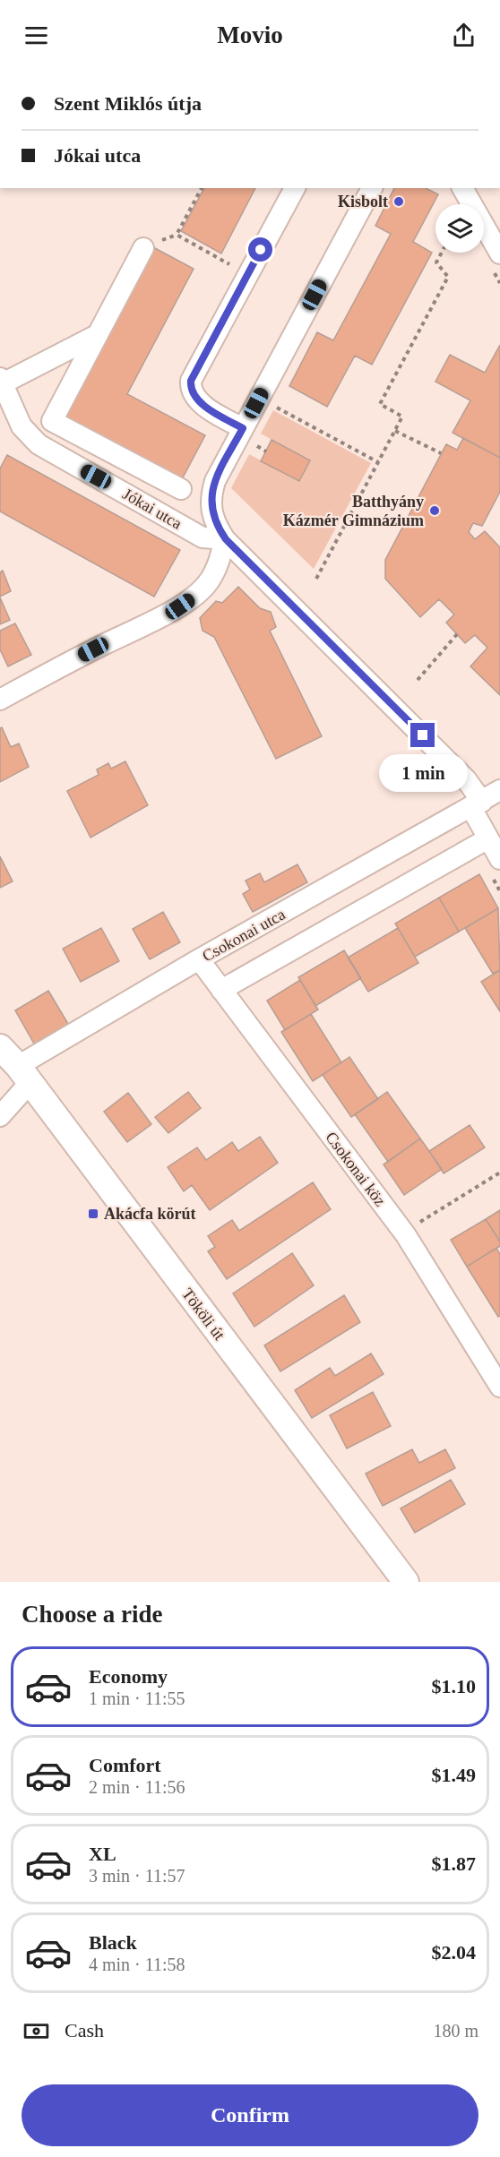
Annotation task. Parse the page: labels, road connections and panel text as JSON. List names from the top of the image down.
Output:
{
  "streets": {
    "street": [
      "Jókai utca",
      "Csokonai utca",
      "Csokonai köz",
      "Tököli út"
    ]
  },
  "crossings": [
    ["Csokonai utca", "Csokonai köz"],
    ["Csokonai utca", "Tököli út"]
  ],
  "places": {
    "other": ["Kisbolt", "Batthyány Kázmér Gimnázium"],
    "transit": ["Akácfa körút"]
  },
  "page": {
    "header": "Movio",
    "banner": ["Szent Miklós útja", "Jókai utca"],
    "bubble": "1 min",
    "heading": "Choose a ride",
    "list": [
      {
        "name": "Economy",
        "note": "1 min · 11:55",
        "value": "$1.10"
      },
      {
        "name": "Comfort",
        "note": "2 min · 11:56",
        "value": "$1.49"
      },
      {
        "name": "XL",
        "note": "3 min · 11:57",
        "value": "$1.87"
      },
      {
        "name": "Black",
        "note": "4 min · 11:58",
        "value": "$2.04"
      }
    ],
    "pay": ["Cash", "180 m"],
    "buttons": "Confirm"
  }
}
